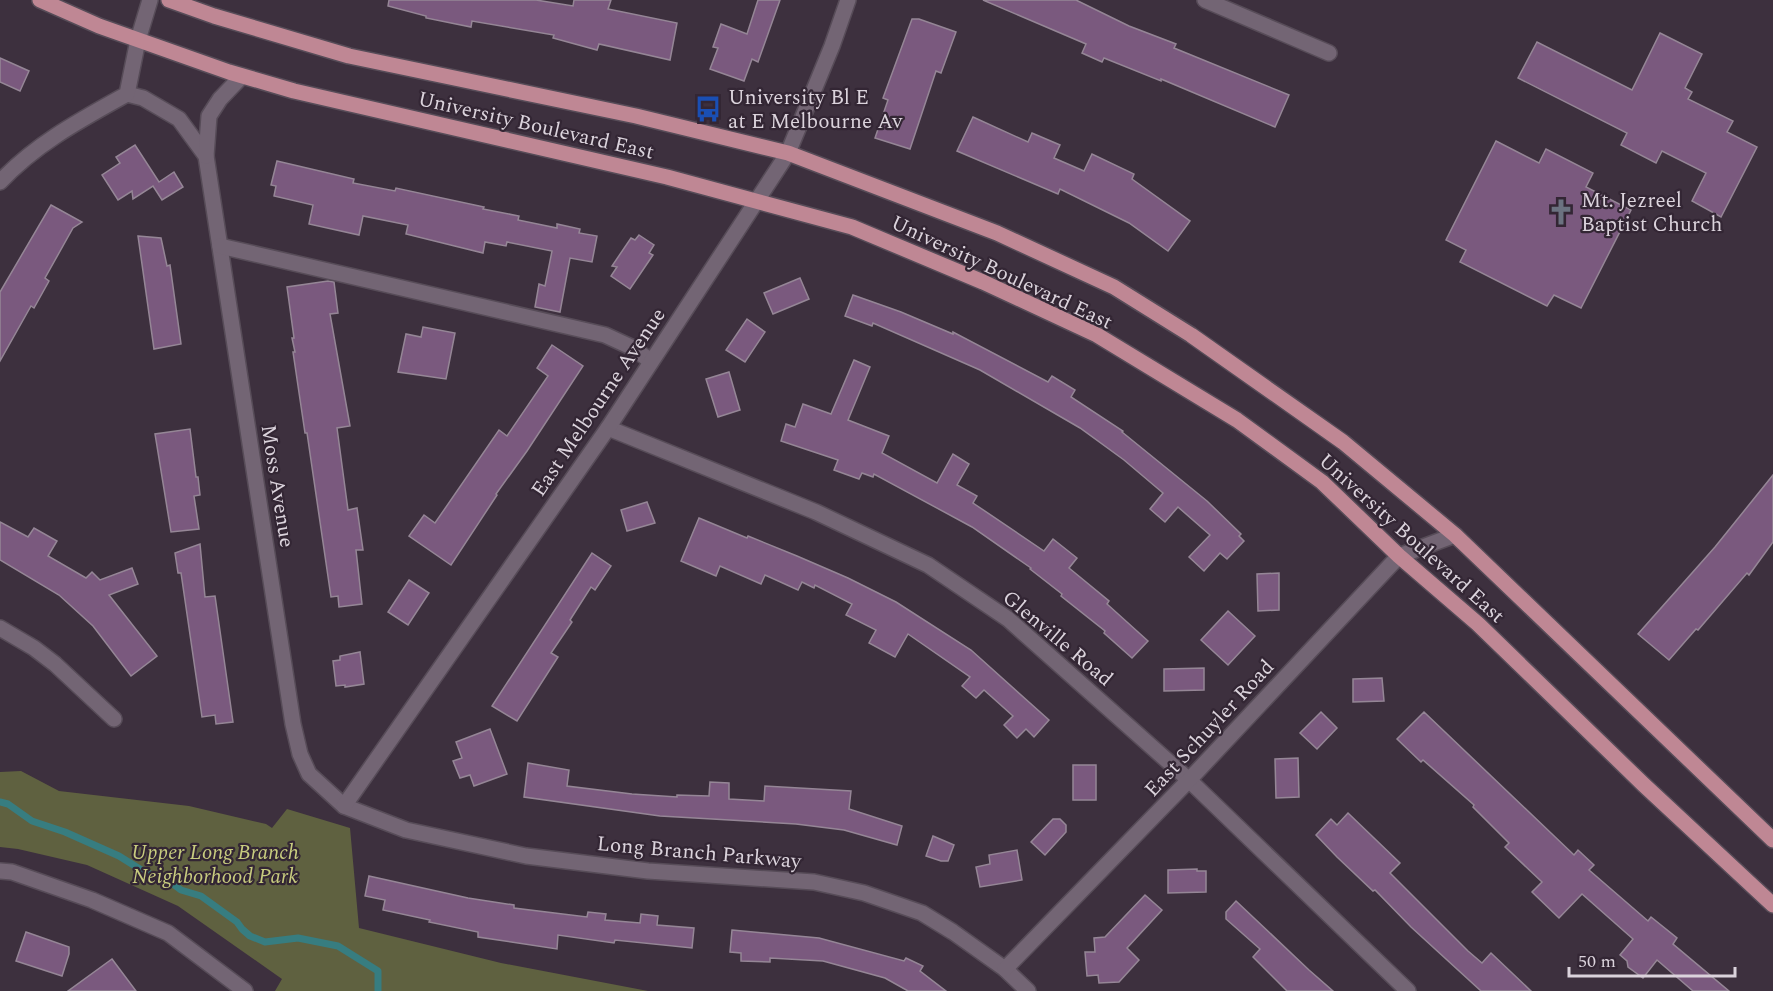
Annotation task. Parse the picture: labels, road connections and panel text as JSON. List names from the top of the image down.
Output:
{
  "streets": {
    "main road": ["University Boulevard East"],
    "street": [
      "East Melbourne Avenue",
      "Moss Avenue",
      "Glenville Road",
      "East Schuyler Road",
      "Long Branch Parkway"
    ]
  },
  "crossings": [
    ["University Boulevard East", "East Melbourne Avenue"],
    ["University Boulevard East", "Moss Avenue"],
    ["University Boulevard East", "East Schuyler Road"],
    ["East Melbourne Avenue", "Moss Avenue"],
    ["East Melbourne Avenue", "Glenville Road"],
    ["East Melbourne Avenue", "Long Branch Parkway"],
    ["Moss Avenue", "Long Branch Parkway"],
    ["Glenville Road", "East Schuyler Road"],
    ["East Schuyler Road", "Long Branch Parkway"]
  ],
  "parks": ["Upper Long Branch Neighborhood Park"],
  "places": {
    "bus stop": ["University Bl E at E Melbourne Av"],
    "church": ["Mt. Jezreel Baptist Church"]
  },
  "scale_bar": "50 m"
}
